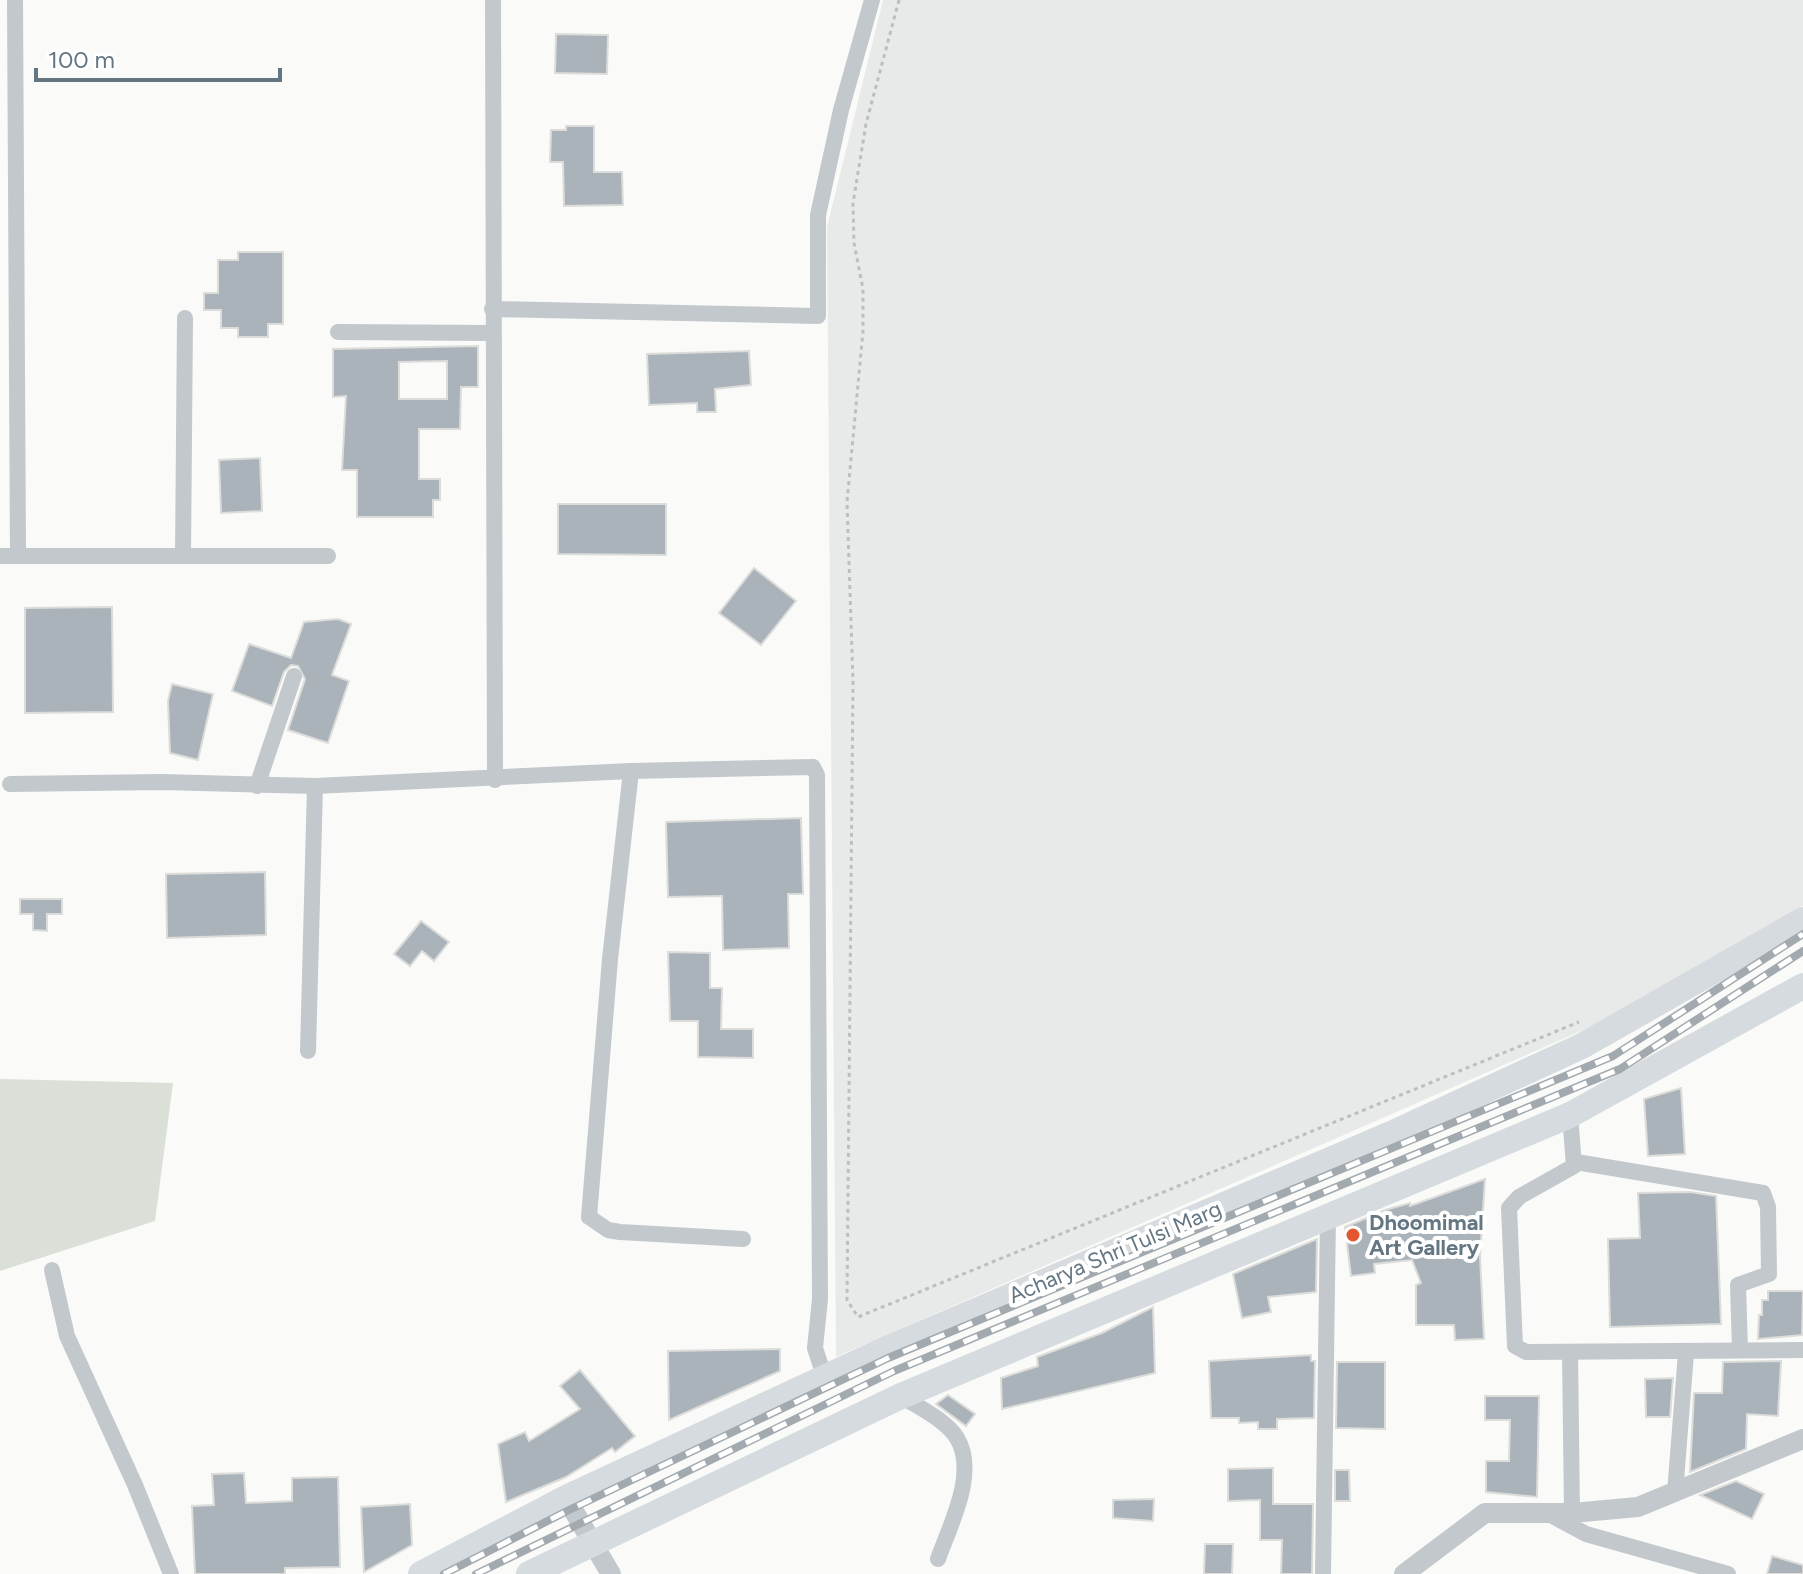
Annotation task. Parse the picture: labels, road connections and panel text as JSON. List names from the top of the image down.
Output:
{
  "streets": {
    "highway": ["Acharya Shri Tulsi Marg"]
  },
  "places": ["Dhoomimal Art Gallery"],
  "scale_bar": "100 m"
}
